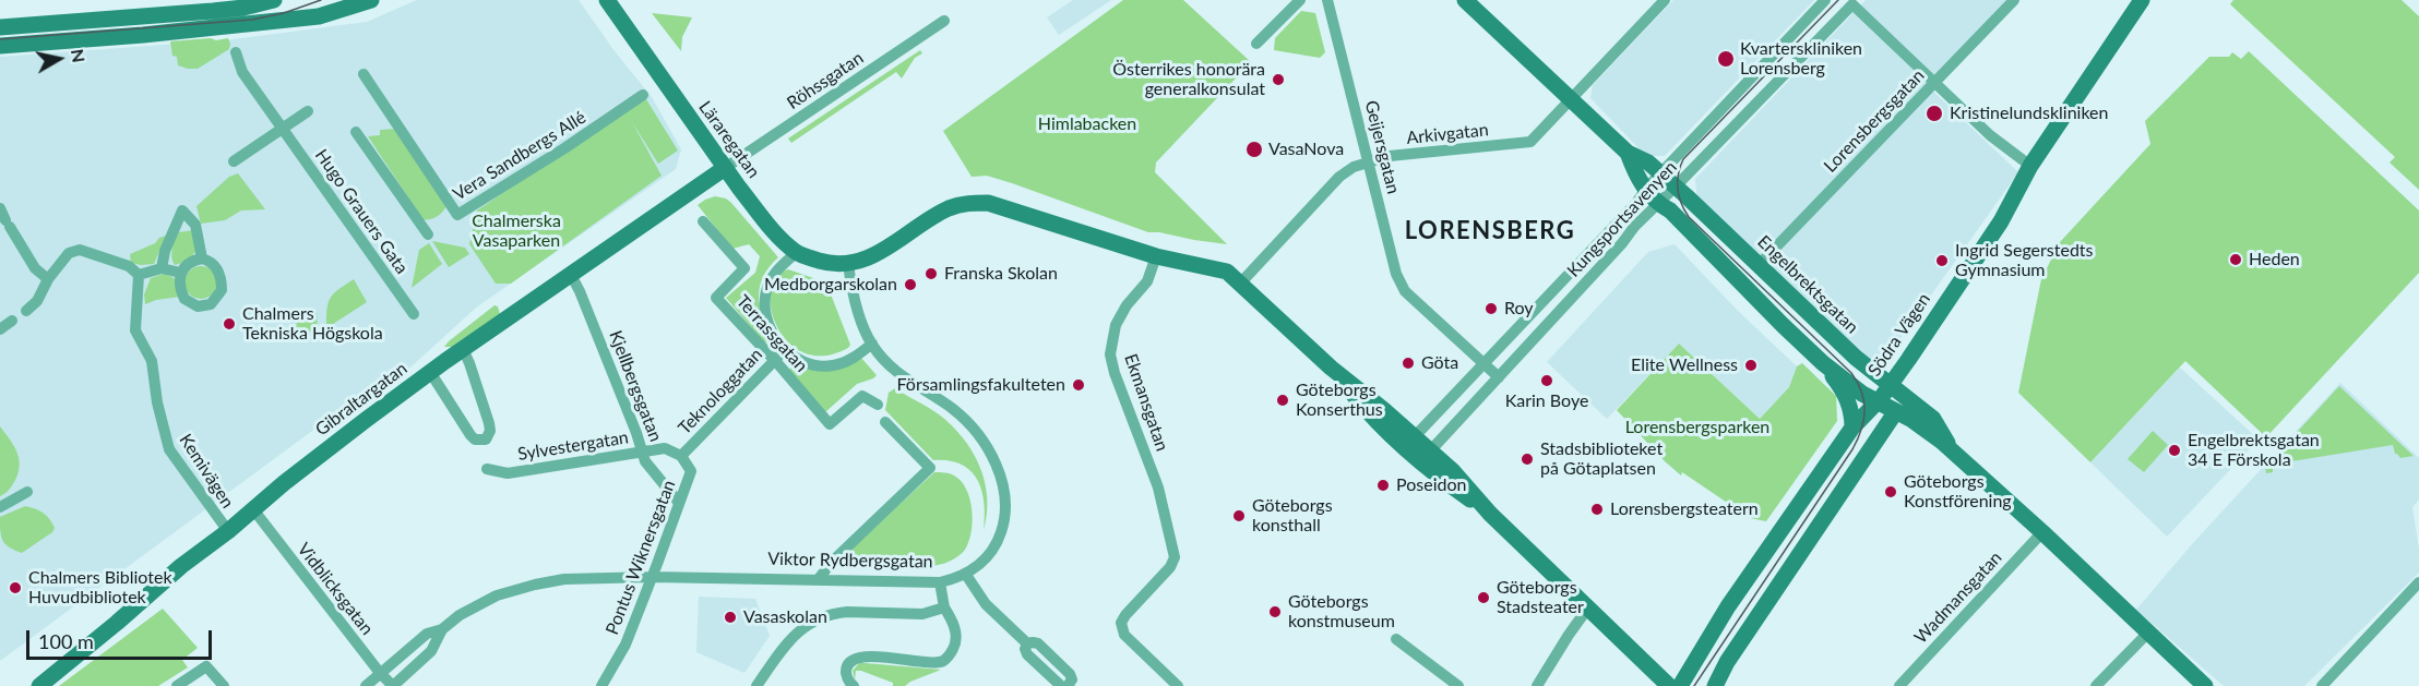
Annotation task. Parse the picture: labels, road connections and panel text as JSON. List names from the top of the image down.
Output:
{
  "streets": {
    "street": [
      "Röhssgatan",
      "Lorensbergsgatan",
      "Arkivgatan",
      "Läraregatan",
      "Geijersgatan",
      "Vera Sandbergs Allé",
      "Hugo Grauers Gata",
      "Kungsportsavenyen",
      "Engelbrektsgatan",
      "Terrassgatan",
      "Södra Vägen",
      "Kjellbergsgatan",
      "Teknologgatan",
      "Gibraltargatan",
      "Ekmansgatan",
      "Sylvestergatan",
      "Kemivägen",
      "Pontus Wiknersgatan",
      "Viktor Rydbergsgatan",
      "Vidblicksgatan",
      "Wadmansgatan"
    ]
  },
  "crossings": [
    ["Röhssgatan", "Läraregatan"],
    ["Röhssgatan", "Gibraltargatan"],
    ["Lorensbergsgatan", "Kungsportsavenyen"],
    ["Lorensbergsgatan", "Engelbrektsgatan"],
    ["Arkivgatan", "Geijersgatan"],
    ["Arkivgatan", "Engelbrektsgatan"],
    ["Läraregatan", "Teknologgatan"],
    ["Läraregatan", "Gibraltargatan"],
    ["Läraregatan", "Viktor Rydbergsgatan"],
    ["Geijersgatan", "Kungsportsavenyen"],
    ["Kungsportsavenyen", "Engelbrektsgatan"],
    ["Engelbrektsgatan", "Södra Vägen"],
    ["Engelbrektsgatan", "Wadmansgatan"],
    ["Terrassgatan", "Teknologgatan"],
    ["Kjellbergsgatan", "Gibraltargatan"],
    ["Kjellbergsgatan", "Sylvestergatan"],
    ["Kjellbergsgatan", "Pontus Wiknersgatan"],
    ["Teknologgatan", "Sylvestergatan"],
    ["Teknologgatan", "Pontus Wiknersgatan"],
    ["Teknologgatan", "Viktor Rydbergsgatan"],
    ["Gibraltargatan", "Kemivägen"],
    ["Gibraltargatan", "Vidblicksgatan"],
    ["Sylvestergatan", "Pontus Wiknersgatan"],
    ["Pontus Wiknersgatan", "Viktor Rydbergsgatan"],
    ["Viktor Rydbergsgatan", "Vidblicksgatan"]
  ],
  "districts": ["LORENSBERG"],
  "parks": ["Himlabacken", "Chalmerska Vasaparken", "Lorensbergsparken"],
  "places": [
    "Kvarterskliniken Lorensberg",
    "Österrikes honorära generalkonsulat",
    "Kristinelundskliniken",
    "VasaNova",
    "Heden",
    "Ingrid Segerstedts Gymnasium",
    "Franska Skolan",
    "Medborgarskolan",
    "Roy",
    "Chalmers Tekniska Högskola",
    "Göta",
    "Elite Wellness",
    "Karin Boye",
    "Församlingsfakulteten",
    "Göteborgs Konserthus",
    "Engelbrektsgatan 34 E Förskola",
    "Stadsbiblioteket på Götaplatsen",
    "Poseidon",
    "Göteborgs Konstförening",
    "Lorensbergsteatern",
    "Göteborgs konsthall",
    "Chalmers Bibliotek Huvudbibliotek",
    "Göteborgs Stadsteater",
    "Göteborgs konstmuseum",
    "Vasaskolan"
  ],
  "scale_bar": "100 m",
  "north": "right"
}
